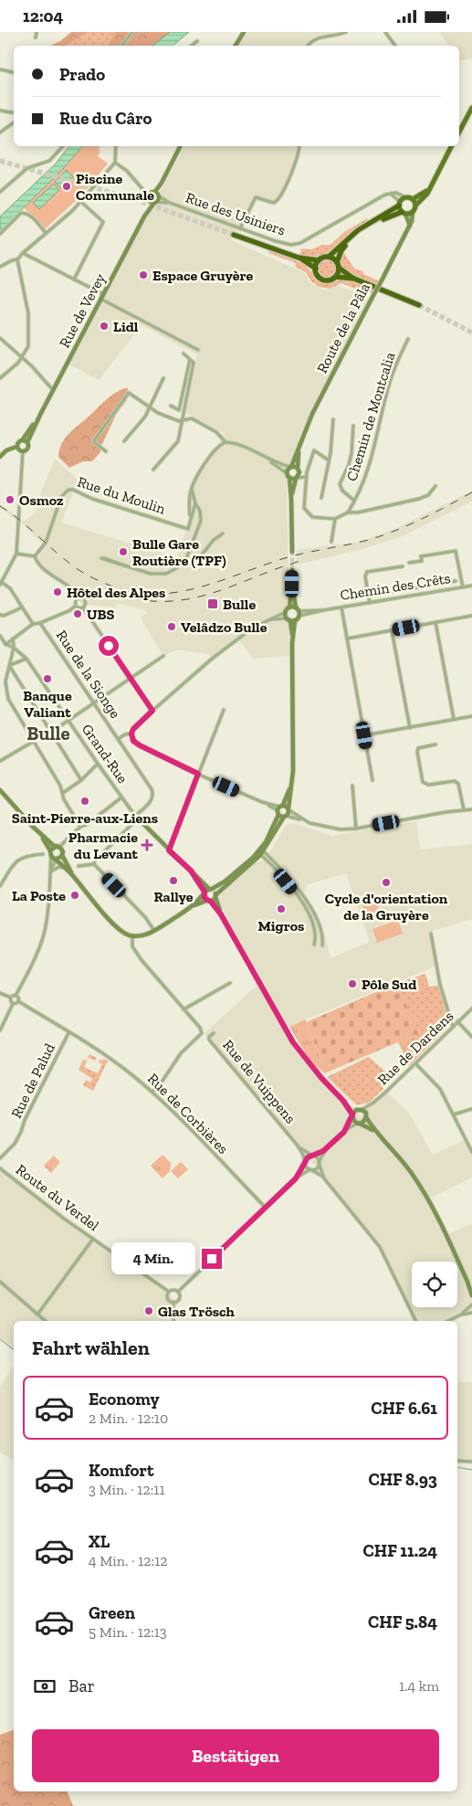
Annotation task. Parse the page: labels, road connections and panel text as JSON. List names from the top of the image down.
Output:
{
  "streets": {
    "street": [
      "Rue des Usiniers",
      "Rue de Vevey",
      "Route de la Pâla",
      "Chemin de Montcalia",
      "Rue du Moulin",
      "Chemin des Crêts",
      "Rue de la Sionge",
      "Grand-Rue",
      "Rue de Dardens",
      "Rue de Palud",
      "Rue de Vuippens",
      "Rue de Corbières",
      "Route du Verdel"
    ]
  },
  "crossings": [
    ["Rue des Usiniers", "Rue de Vevey"],
    ["Rue de la Sionge", "Grand-Rue"],
    ["Rue de Palud", "Rue de Corbières"]
  ],
  "districts": ["Bulle"],
  "places": {
    "other": [
      "Piscine Communale",
      "Espace Gruyère",
      "Lidl",
      "Osmoz",
      "Bulle Gare Routière (TPF)",
      "Hôtel des Alpes",
      "UBS",
      "Velâdzo Bulle",
      "Banque Valiant",
      "Saint-Pierre-aux-Liens",
      "Rallye",
      "Cycle d'orientation de la Gruyère",
      "La Poste",
      "Migros",
      "Pôle Sud",
      "Glas Trösch"
    ],
    "transit": ["Bulle"],
    "health": ["Pharmacie du Levant"]
  },
  "page": {
    "status": "12:04",
    "banner": ["Prado", "Rue du Câro"],
    "bubble": "4 Min.",
    "heading": "Fahrt wählen",
    "list": [
      {
        "name": "Economy",
        "note": "2 Min. · 12:10",
        "value": "CHF 6.61"
      },
      {
        "name": "Komfort",
        "note": "3 Min. · 12:11",
        "value": "CHF 8.93"
      },
      {
        "name": "XL",
        "note": "4 Min. · 12:12",
        "value": "CHF 11.24"
      },
      {
        "name": "Green",
        "note": "5 Min. · 12:13",
        "value": "CHF 5.84"
      }
    ],
    "pay": ["Bar", "1.4 km"],
    "buttons": "Bestätigen"
  }
}
